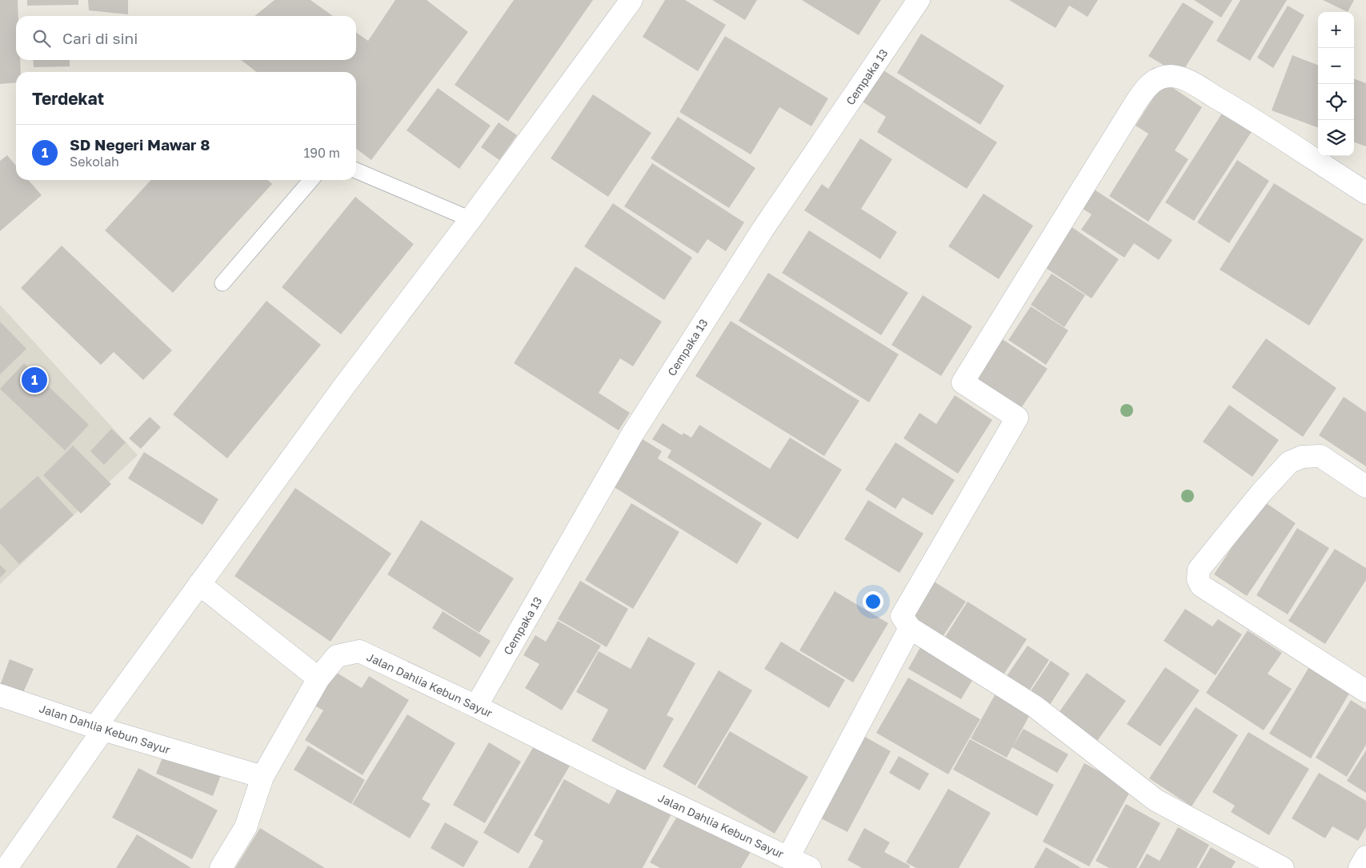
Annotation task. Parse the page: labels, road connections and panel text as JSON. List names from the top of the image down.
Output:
{
  "streets": {
    "street": ["Cempaka 13", "Jalan Dahlia Kebun Sayur"]
  },
  "crossings": [
    ["Cempaka 13", "Jalan Dahlia Kebun Sayur"]
  ],
  "page": {
    "map_buttons": ["+", "−"],
    "search": "Cari di sini",
    "heading": "Terdekat",
    "list": [
      {
        "mark": "1",
        "name": "SD Negeri Mawar 8",
        "note": "Sekolah",
        "value": "190 m"
      }
    ],
    "pins": "1"
  }
}
